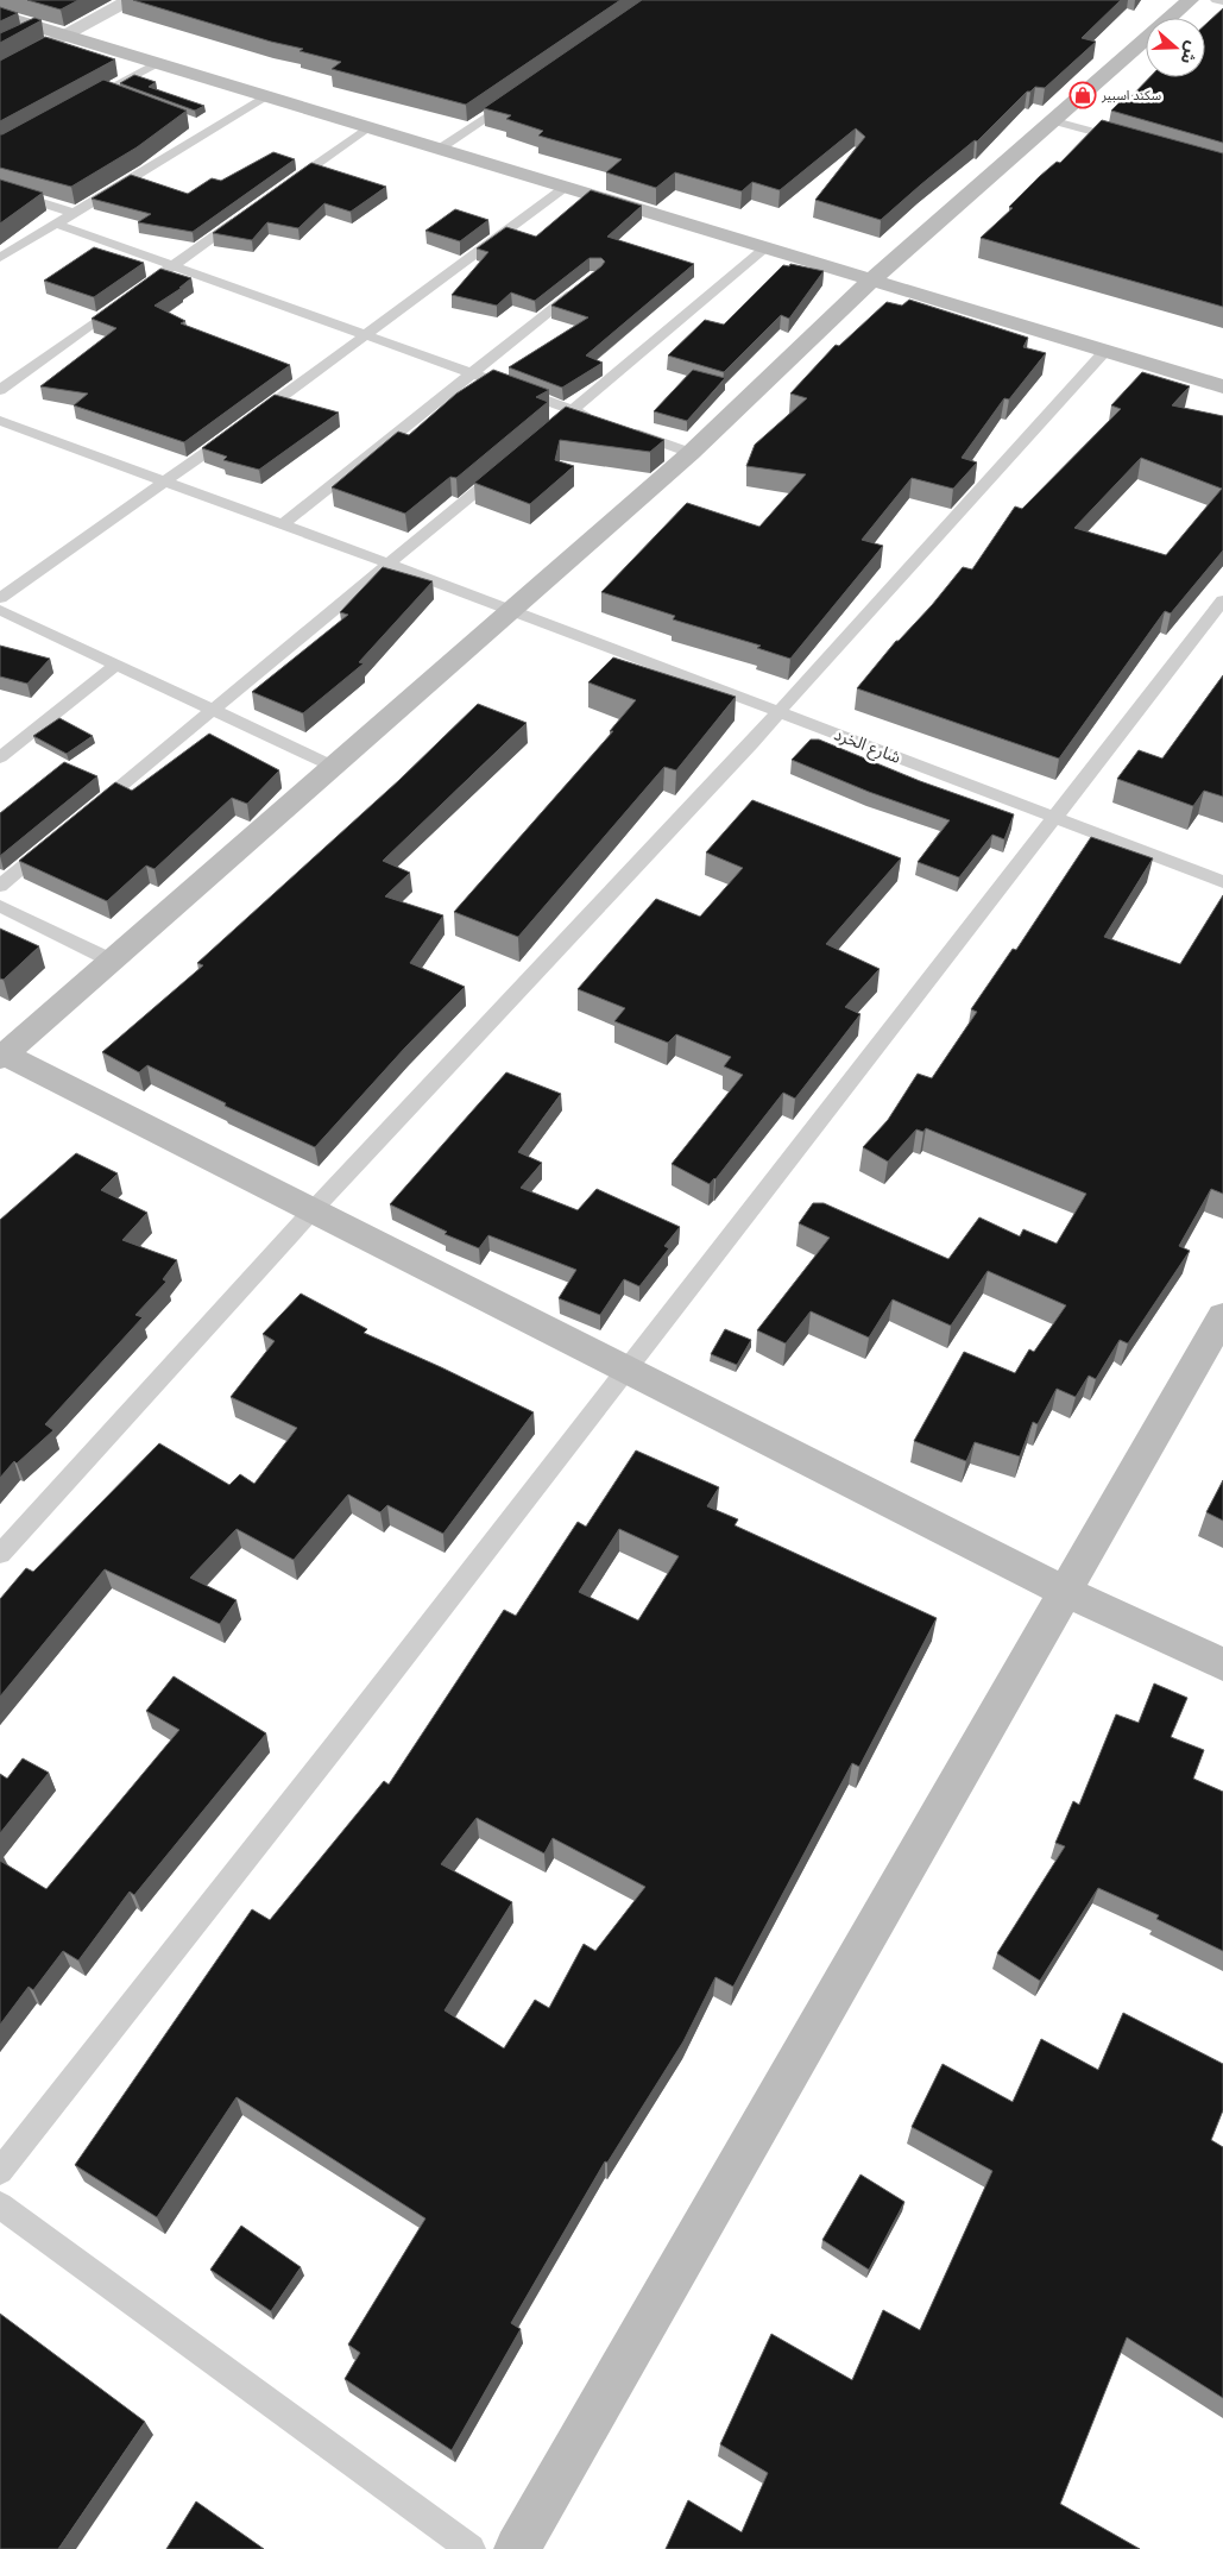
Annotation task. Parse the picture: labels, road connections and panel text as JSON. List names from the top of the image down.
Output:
{
  "streets": {
    "lane": ["شارع الخرد"]
  },
  "places": {
    "shop": ["سكند اسبير"]
  },
  "north": "right"
}
